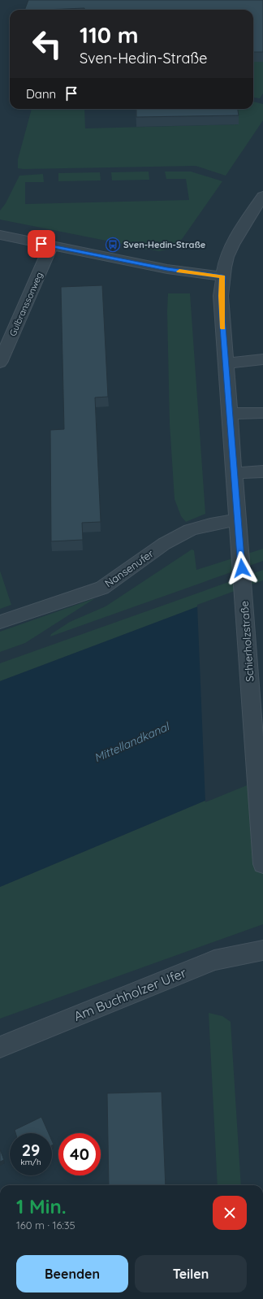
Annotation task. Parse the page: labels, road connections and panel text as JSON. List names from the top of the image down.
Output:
{
  "streets": {
    "street": [
      "Gulbranssonweg",
      "Nansenufer",
      "Schierholzstraße",
      "Am Buchholzer Ufer"
    ]
  },
  "crossings": [
    ["Nansenufer", "Schierholzstraße"]
  ],
  "water": ["Mittellandkanal"],
  "places": {
    "bus stop": ["Sven-Hedin-Straße"]
  },
  "page": {
    "turn": ["110 m", "Sven-Hedin-Straße"],
    "then": "Dann",
    "speed": "29 km/h",
    "limit": "40",
    "heading": ["1 Min.", "160 m · 16:35"],
    "buttons": ["Beenden", "Teilen"]
  }
}
